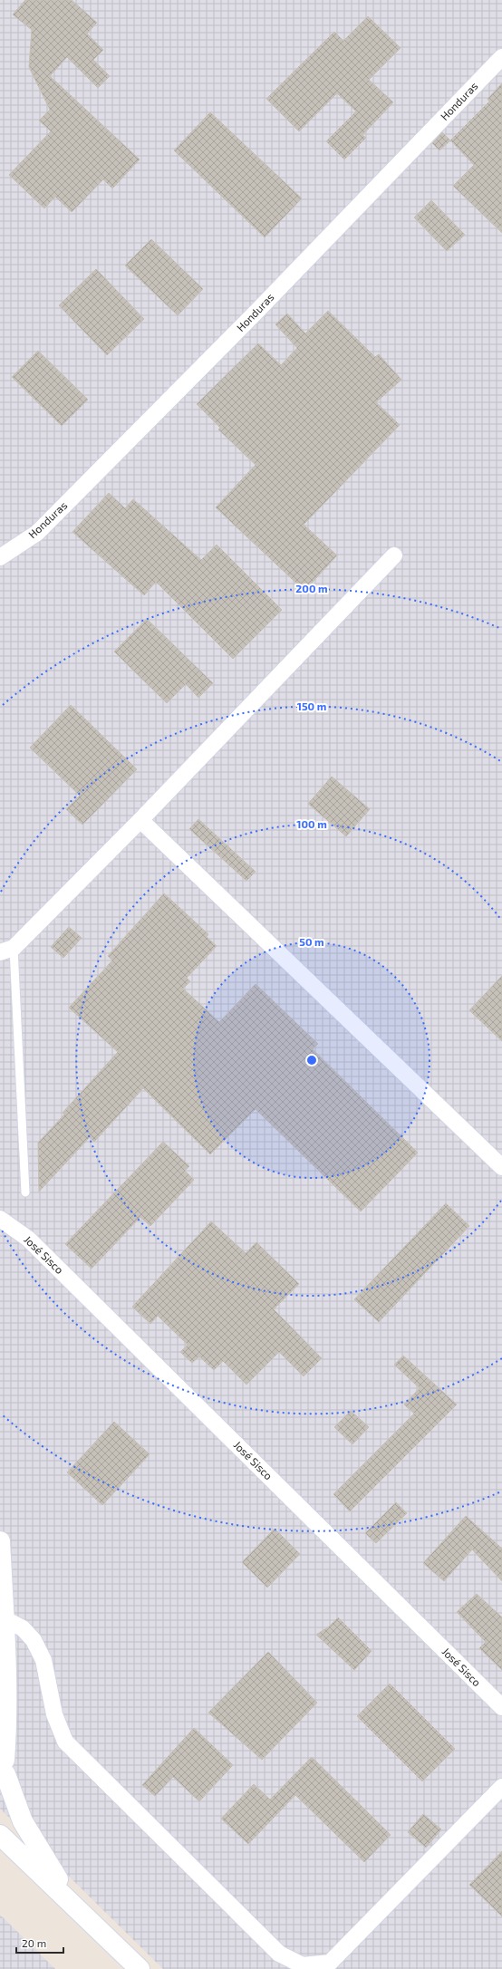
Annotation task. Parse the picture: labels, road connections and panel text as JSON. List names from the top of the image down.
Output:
{
  "streets": {
    "street": ["Honduras", "José Sisco"]
  },
  "scale_bar": "20 m",
  "rings": [
    "200 m",
    "150 m",
    "100 m",
    "50 m"
  ]
}
